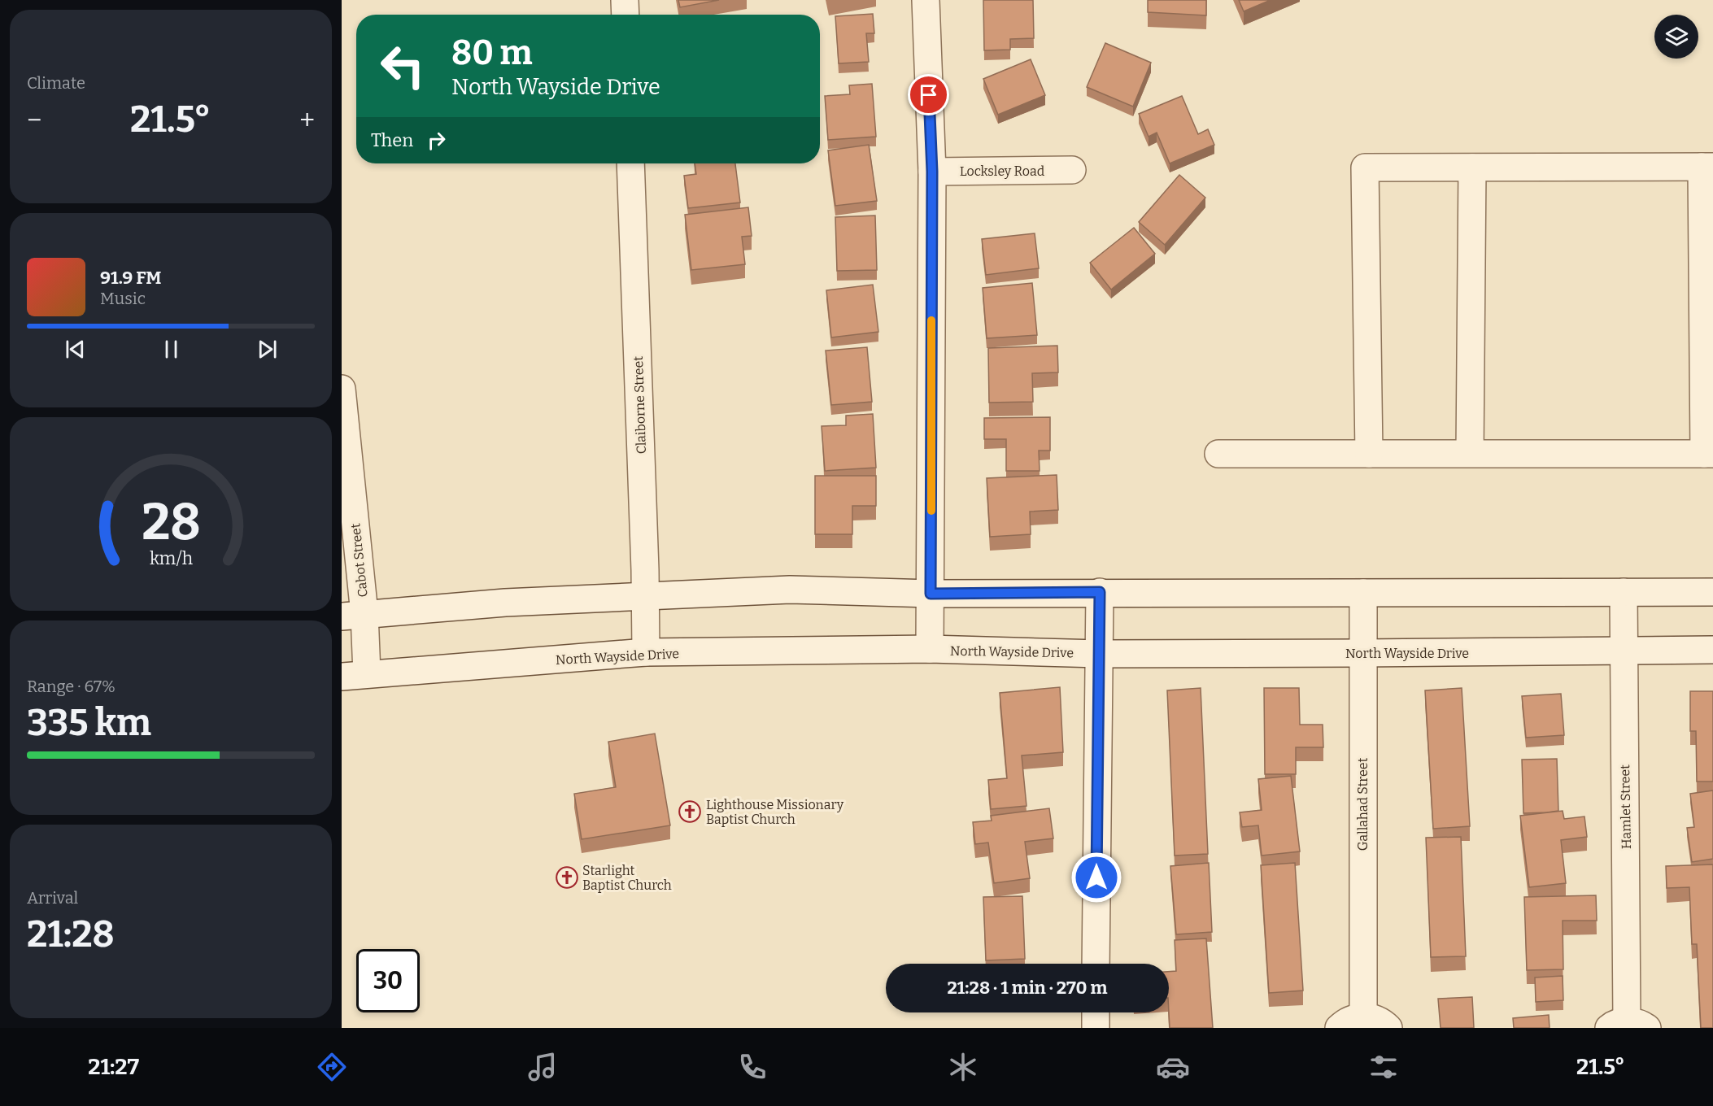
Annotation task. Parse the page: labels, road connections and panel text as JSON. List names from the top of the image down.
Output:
{
  "streets": {
    "street": [
      "Locksley Road",
      "Claiborne Street",
      "Cabot Street",
      "North Wayside Drive",
      "Gallahad Street",
      "Hamlet Street"
    ]
  },
  "crossings": [
    ["Claiborne Street", "North Wayside Drive"],
    ["Cabot Street", "North Wayside Drive"],
    ["North Wayside Drive", "Gallahad Street"],
    ["North Wayside Drive", "Hamlet Street"]
  ],
  "places": {
    "church": ["Lighthouse Missionary Baptist Church", "Starlight Baptist Church"]
  },
  "page": {
    "tile": [
      "Climate",
      ["Range · 67%", "335 km"],
      ["Arrival", "21:28"]
    ],
    "turn": ["80 m", "North Wayside Drive"],
    "heat": ["−", "21.5°", "+"],
    "then": "Then",
    "song": ["91.9 FM", "Music"],
    "limit": "30",
    "trip": "21:28 · 1 min · 270 m",
    "tabs": ["21:27", "21.5°"],
    "gauge": ["28", "km/h"]
  }
}
